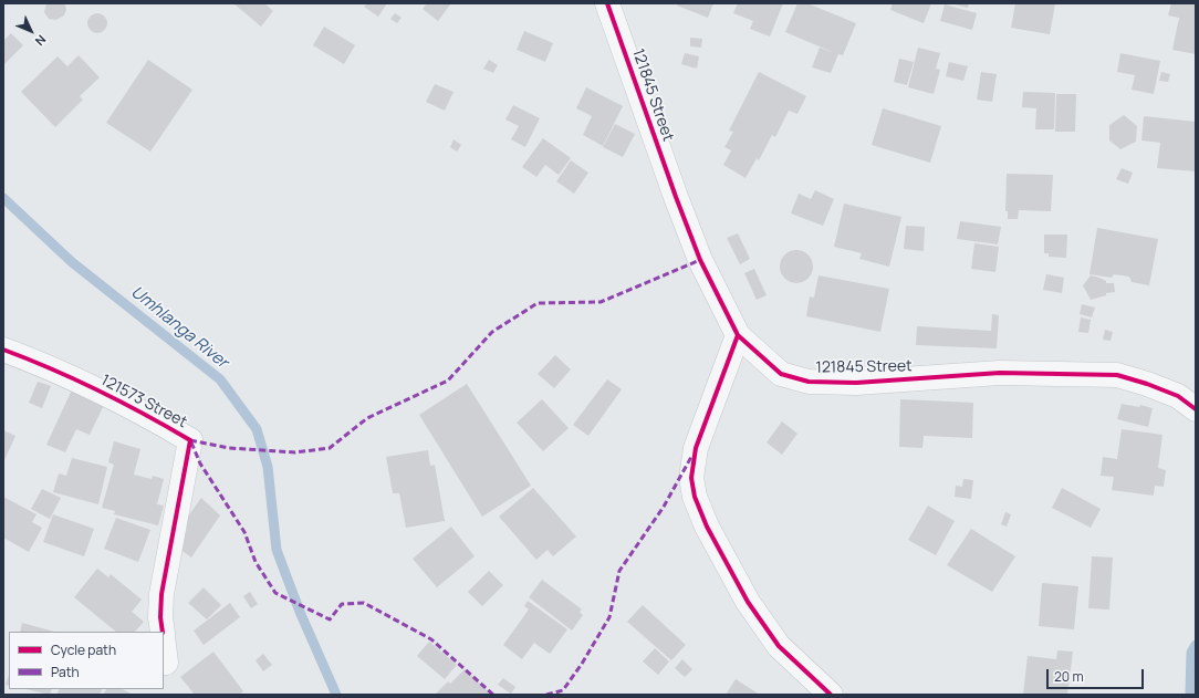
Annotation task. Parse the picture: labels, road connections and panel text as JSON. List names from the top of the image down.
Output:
{
  "streets": {
    "street": ["121845 Street", "121573 Street"]
  },
  "water": ["Umhlanga River"],
  "legend": ["Cycle path", "Path"],
  "scale_bar": "20 m",
  "north": "bottom right"
}
